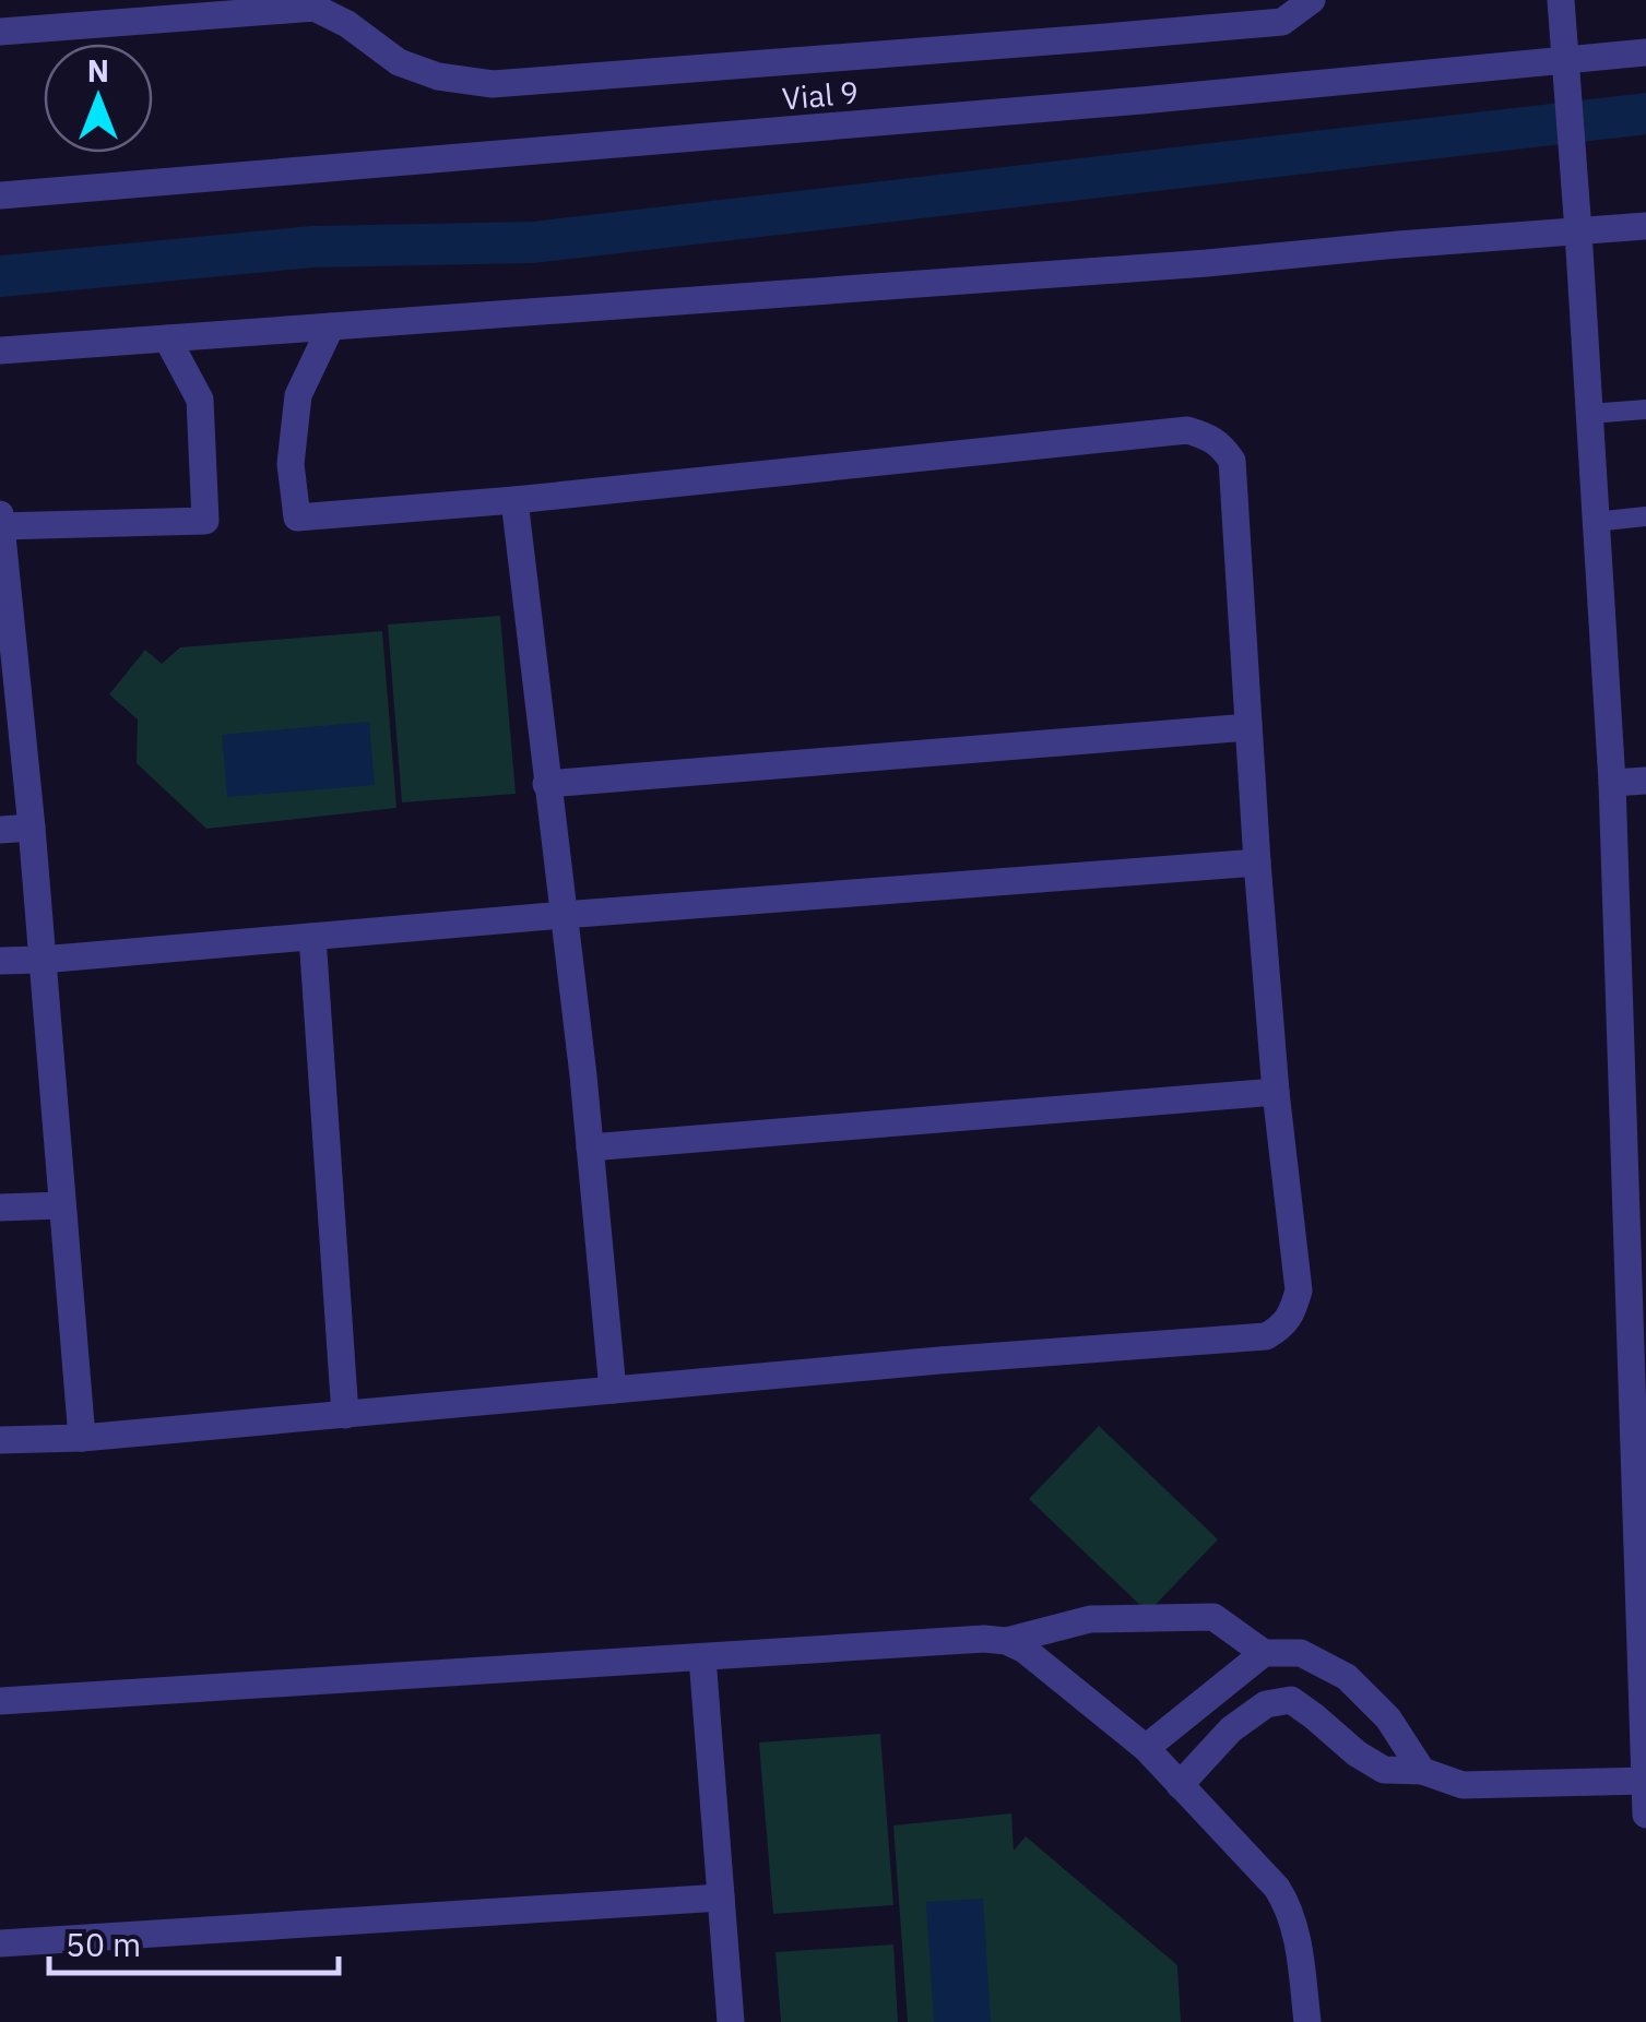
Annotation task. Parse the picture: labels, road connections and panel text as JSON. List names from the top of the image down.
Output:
{
  "streets": {
    "street": ["Vial 9"]
  },
  "scale_bar": "50 m",
  "north": "top"
}
